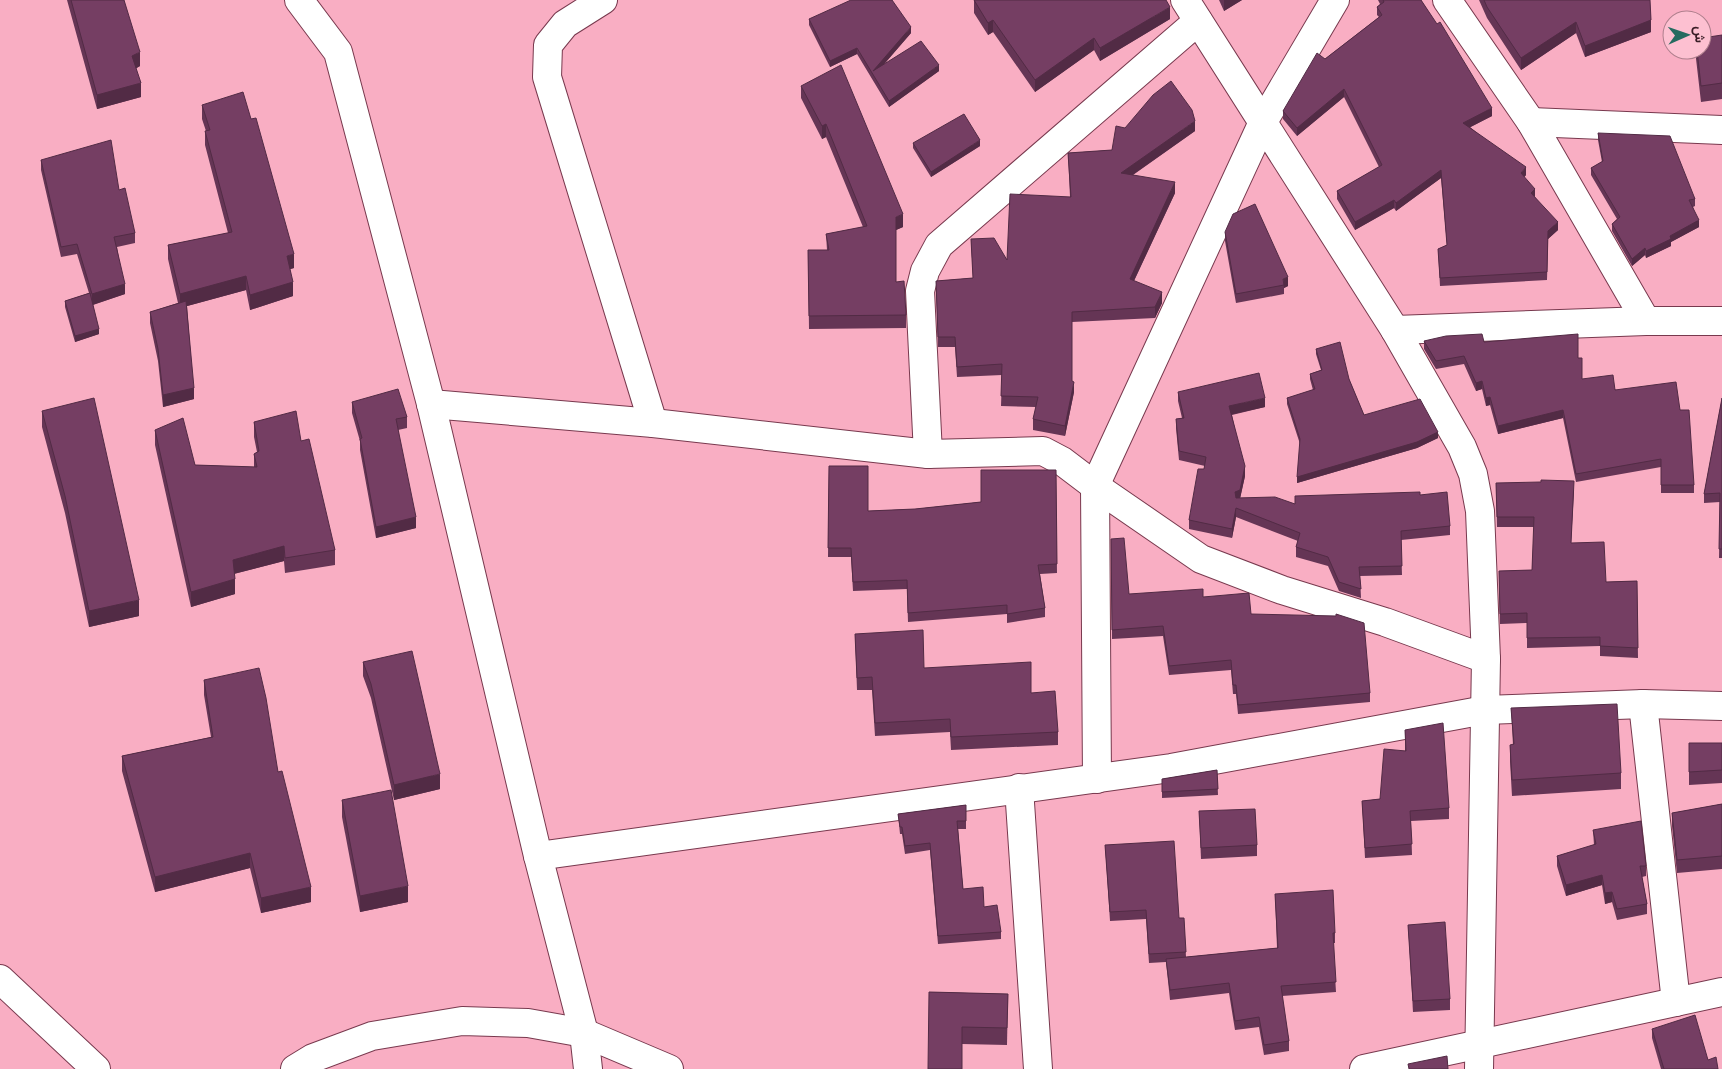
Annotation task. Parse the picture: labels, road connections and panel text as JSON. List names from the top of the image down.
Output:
{
  "north": "right"
}
